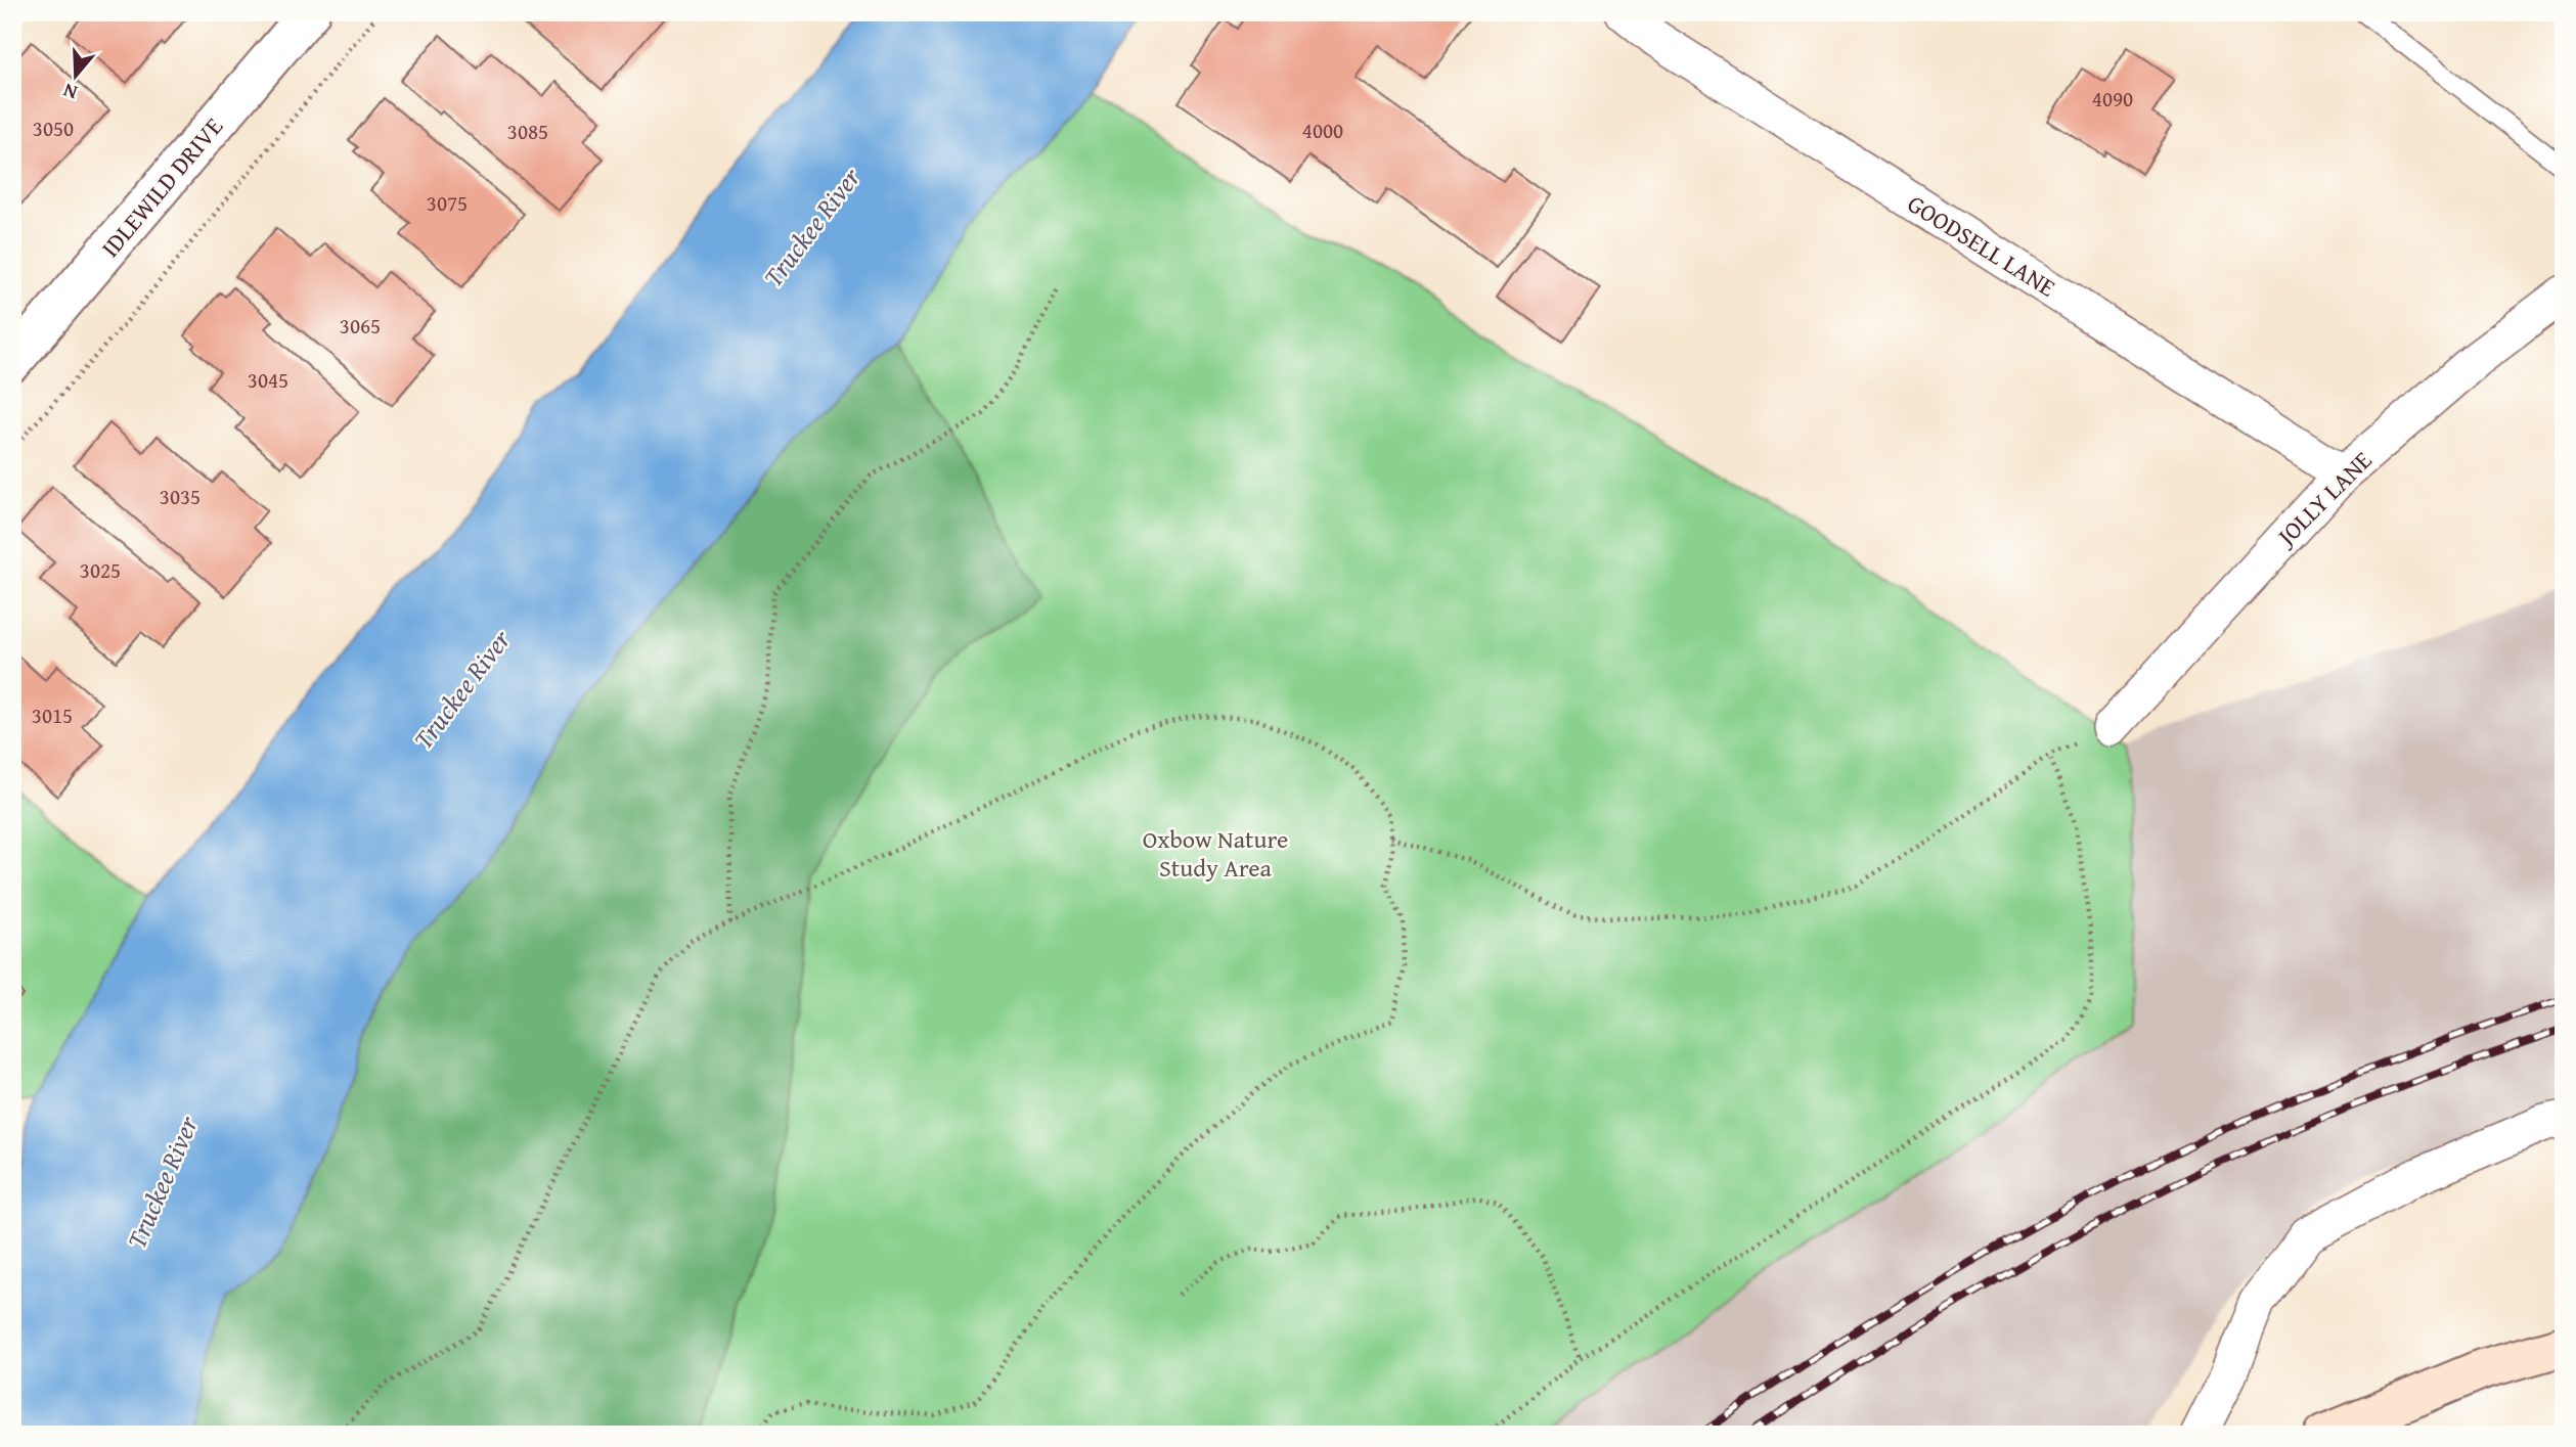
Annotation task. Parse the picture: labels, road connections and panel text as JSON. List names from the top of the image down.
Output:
{
  "streets": {
    "street": ["IDLEWILD DRIVE", "GOODSELL LANE", "JOLLY LANE"]
  },
  "crossings": [
    ["GOODSELL LANE", "JOLLY LANE"]
  ],
  "water": ["Truckee River"],
  "parks": ["Oxbow Nature Study Area"],
  "house_numbers": [
    "4090",
    "3050",
    "4000",
    "3085",
    "3075",
    "3065",
    "3045",
    "3035",
    "3025",
    "3015"
  ],
  "north": "bottom"
}
